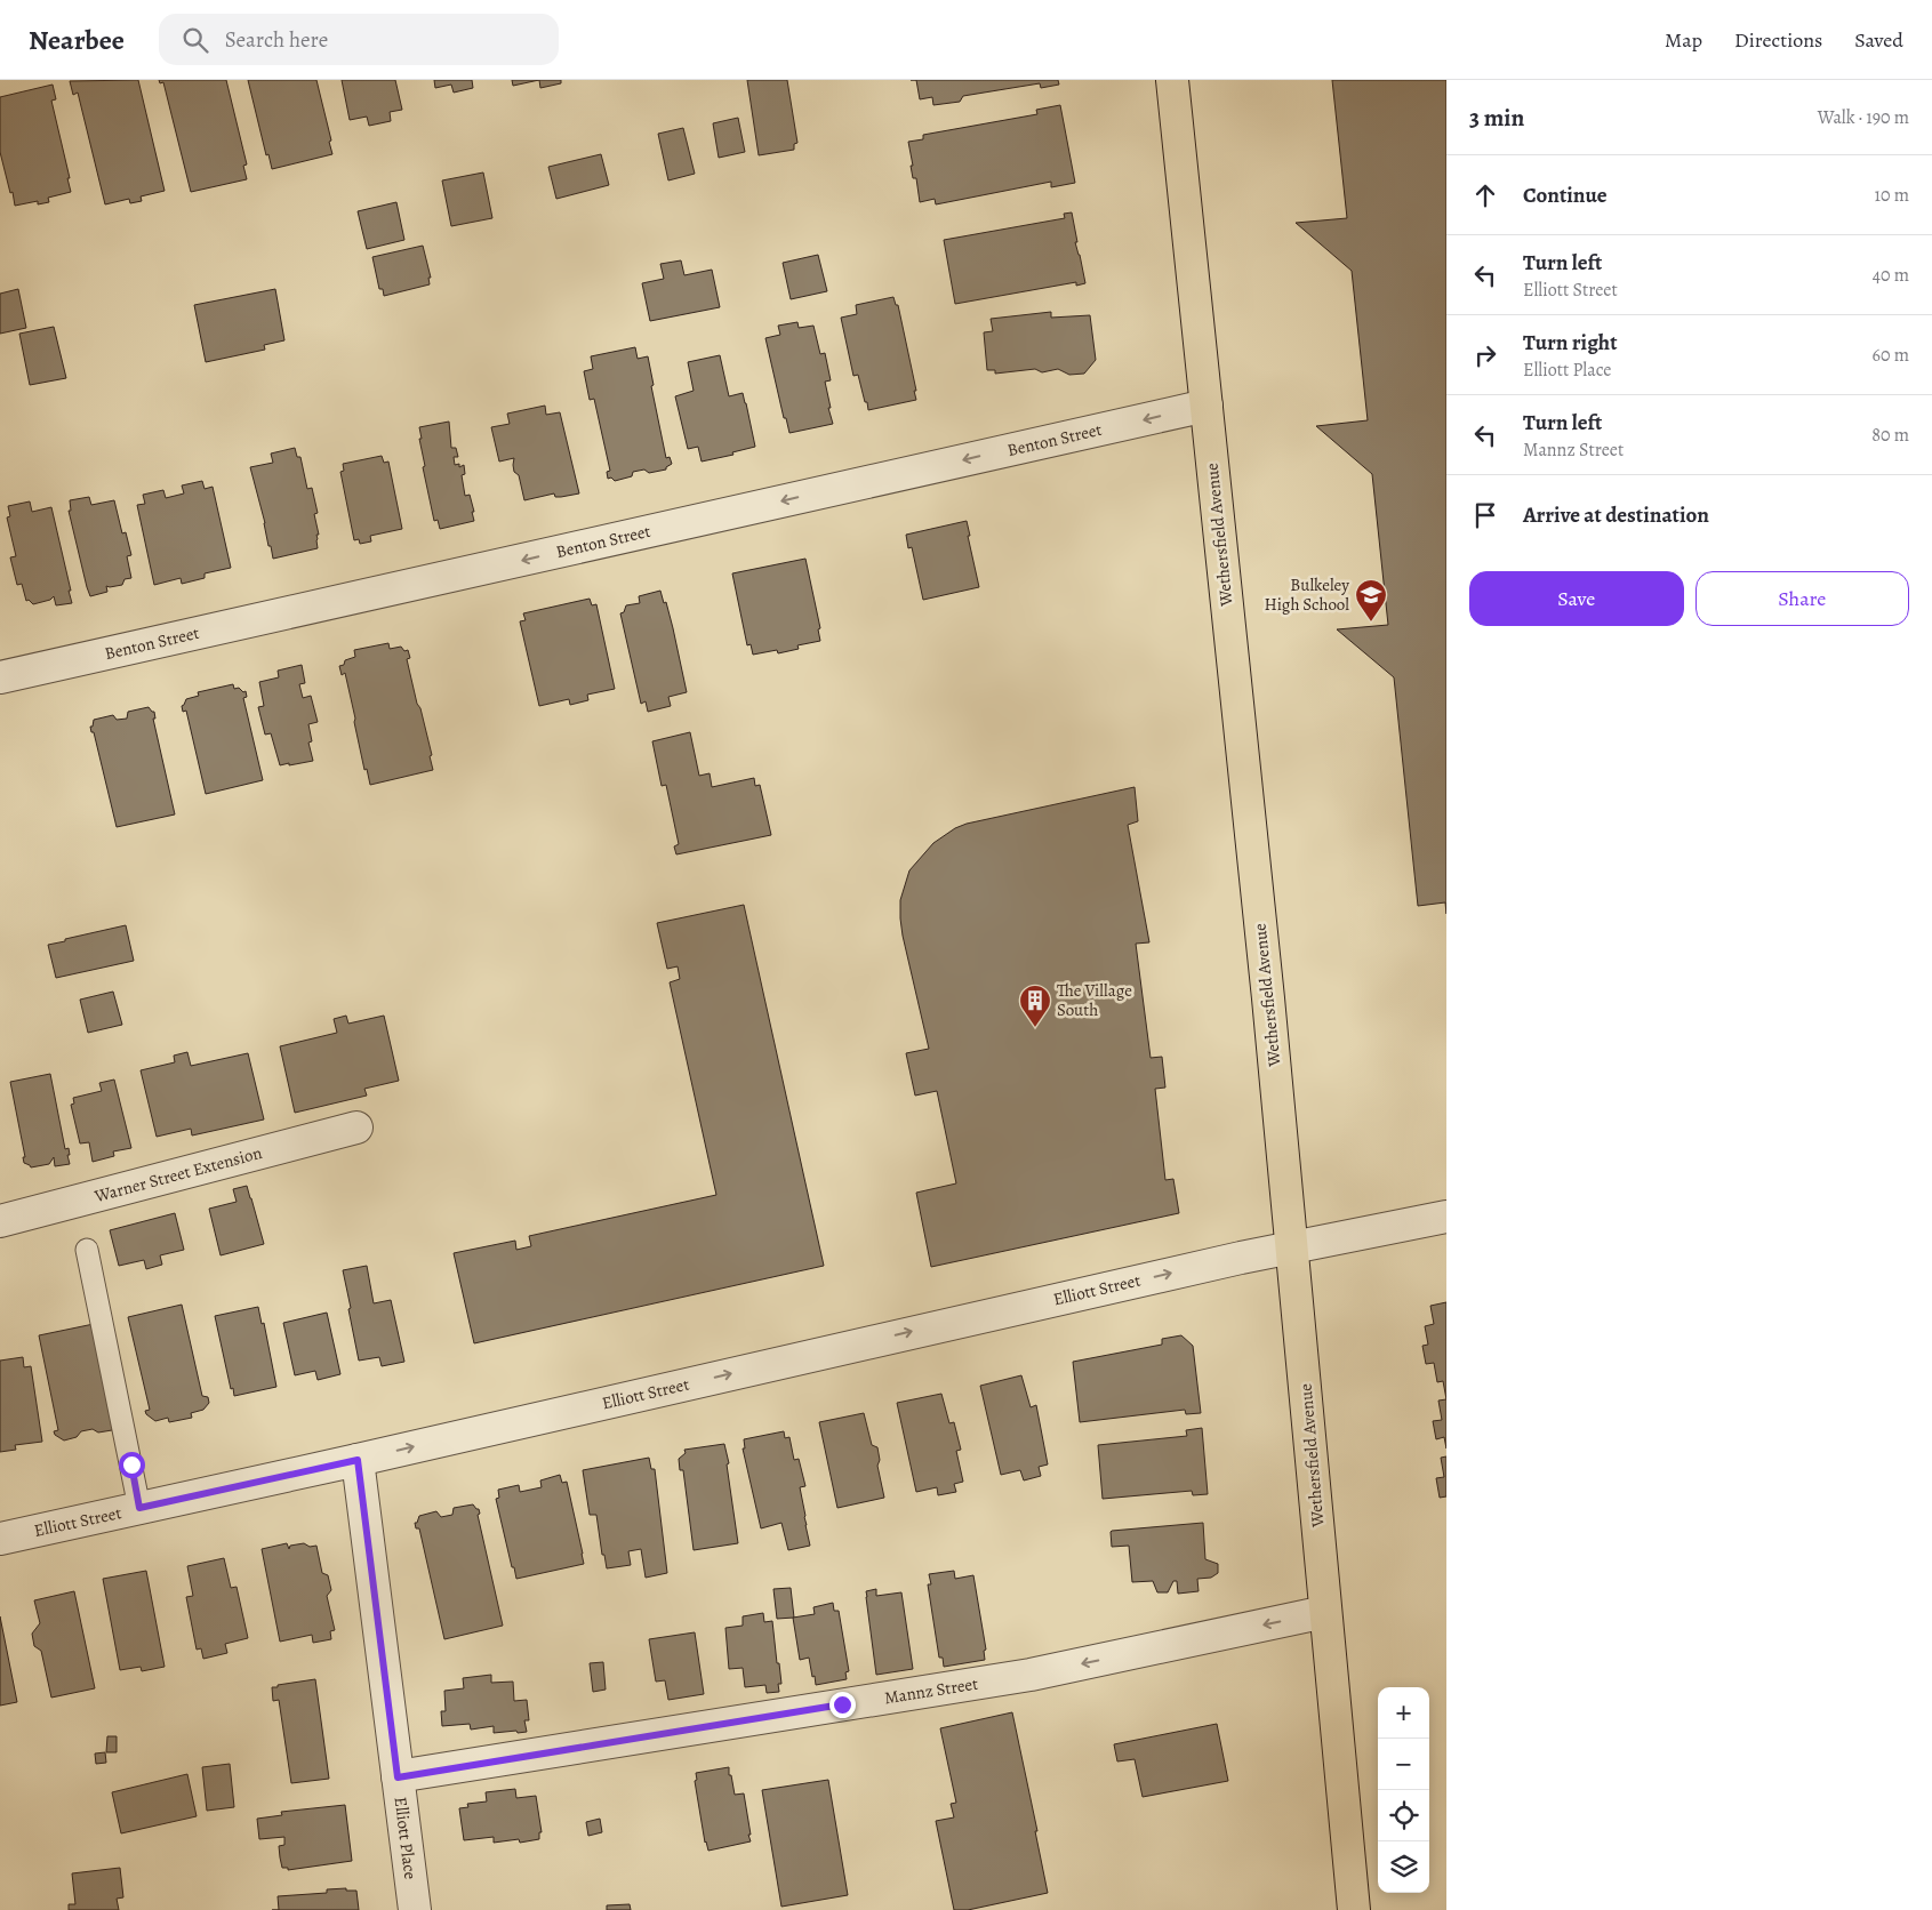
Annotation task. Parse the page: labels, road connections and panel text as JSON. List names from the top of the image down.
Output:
{
  "streets": {
    "main road": ["Wethersfield Avenue"],
    "street": [
      "Benton Street",
      "Warner Street Extension",
      "Elliott Street",
      "Mannz Street",
      "Elliott Place"
    ]
  },
  "crossings": [
    ["Benton Street", "Wethersfield Avenue"],
    ["Wethersfield Avenue", "Elliott Street"],
    ["Wethersfield Avenue", "Mannz Street"],
    ["Elliott Street", "Elliott Place"],
    ["Mannz Street", "Elliott Place"]
  ],
  "one_way": ["Benton Street", "Elliott Street", "Mannz Street"],
  "places": {
    "school or university": ["Bulkeley High School"],
    "building": ["The Village South"]
  },
  "page": {
    "header": "Nearbee",
    "search": "Search here",
    "nav": ["Map", "Directions", "Saved"],
    "heading": ["3 min", "Walk · 190 m"],
    "list": [
      ["Continue", "10 m"],
      ["Turn left", "Elliott Street", "40 m"],
      ["Turn right", "Elliott Place", "60 m"],
      ["Turn left", "Mannz Street", "80 m"],
      "Arrive at destination"
    ],
    "buttons": ["Save", "Share"],
    "map_buttons": ["+", "−"]
  }
}
